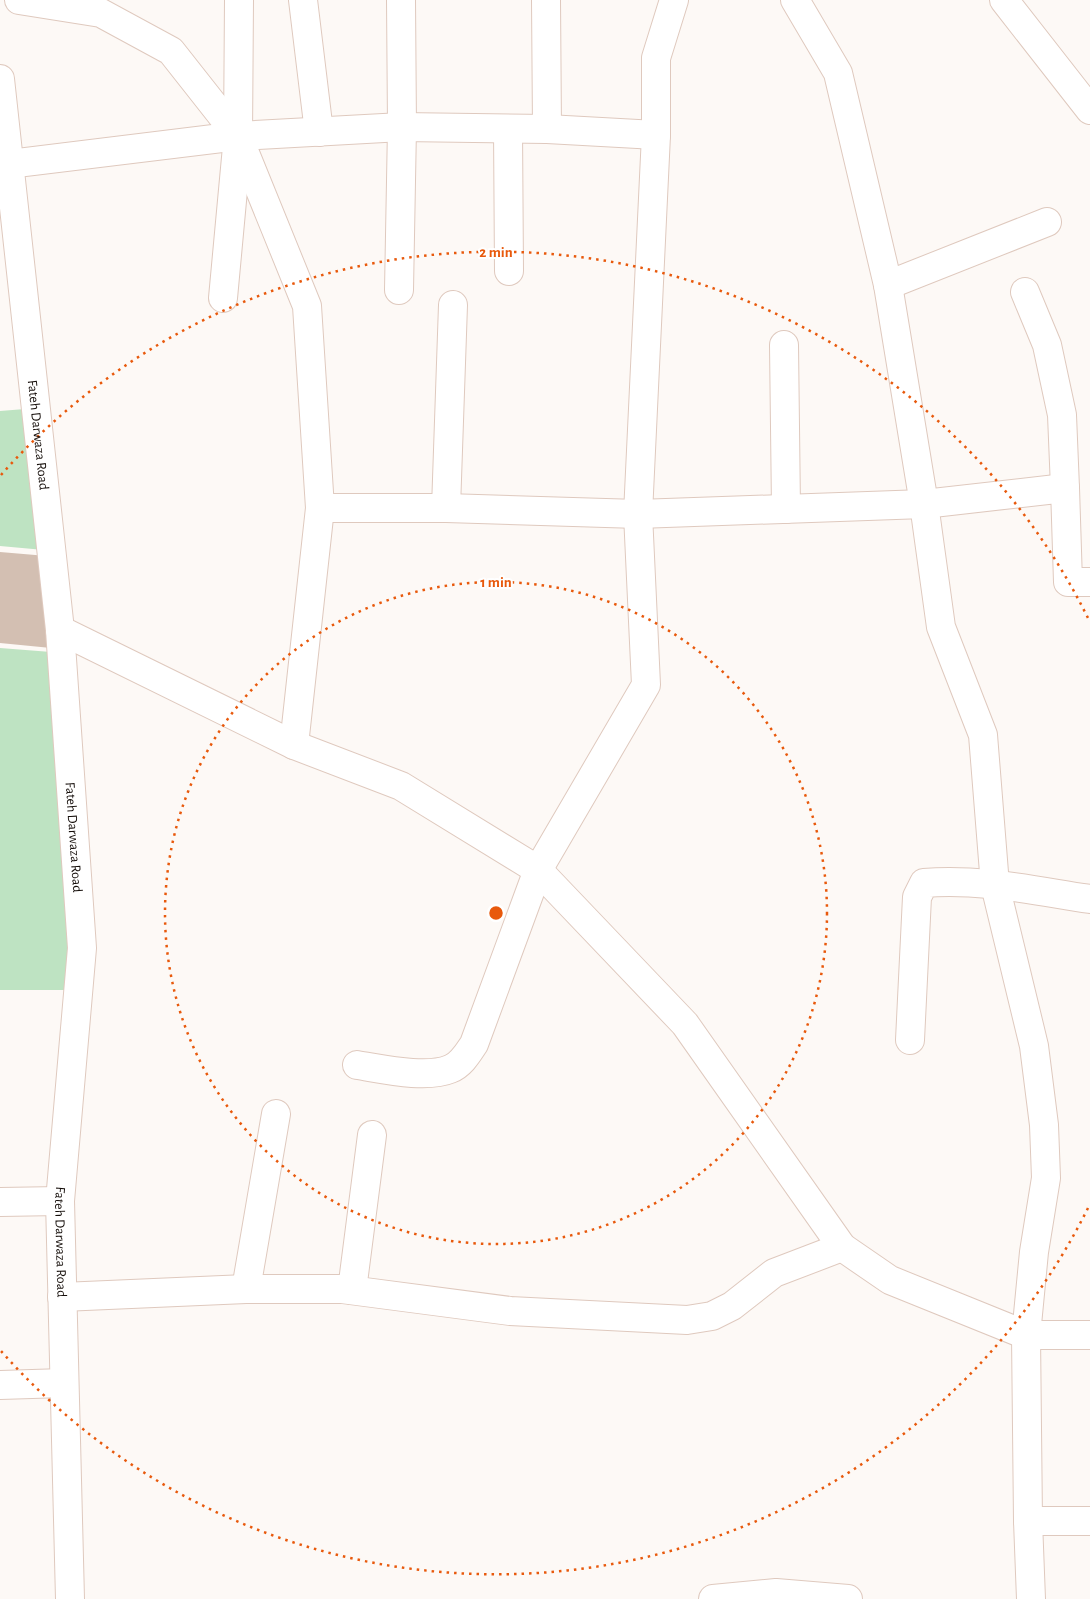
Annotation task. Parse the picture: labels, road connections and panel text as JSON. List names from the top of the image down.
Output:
{
  "streets": {
    "street": ["Fateh Darwaza Road"]
  },
  "rings": ["2 min", "1 min"]
}
